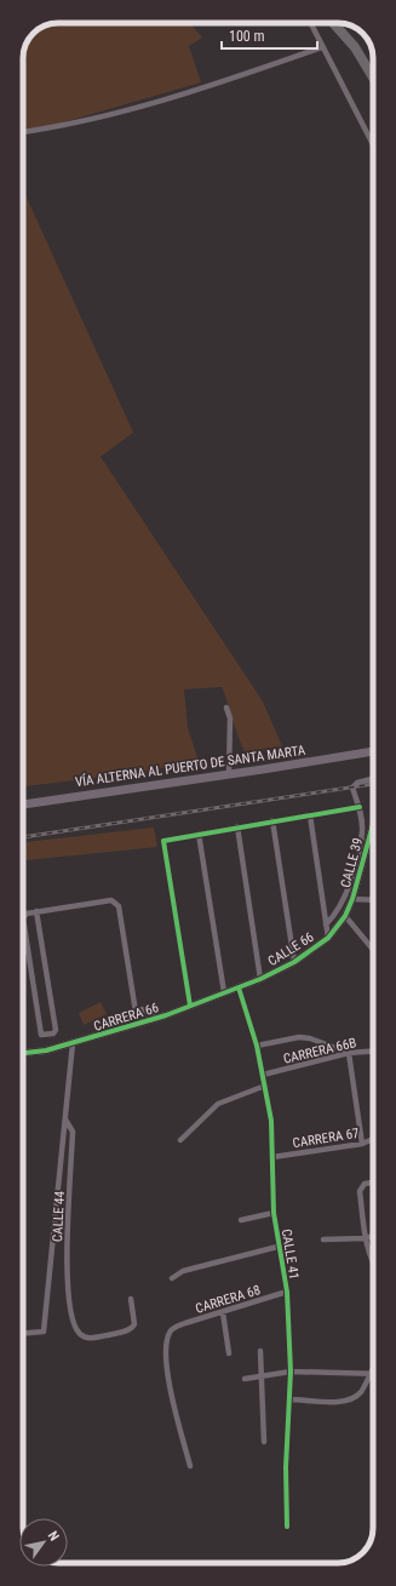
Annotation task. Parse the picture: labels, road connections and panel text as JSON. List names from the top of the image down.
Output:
{
  "streets": {
    "main road": ["VÍA ALTERNA AL PUERTO DE SANTA MARTA"],
    "street": [
      "CALLE 39",
      "CALLE 66",
      "CARRERA 66",
      "CARRERA 66B",
      "CARRERA 67",
      "CALLE 44",
      "CALLE 41",
      "CARRERA 68"
    ]
  },
  "crossings": [
    ["CALLE 39", "CALLE 66"],
    ["CALLE 66", "CARRERA 66"],
    ["CALLE 66", "CALLE 41"],
    ["CARRERA 66", "CALLE 41"],
    ["CARRERA 66B", "CALLE 41"],
    ["CARRERA 67", "CALLE 41"],
    ["CALLE 41", "CARRERA 68"]
  ],
  "scale_bar": "100 m",
  "north": "top right"
}
